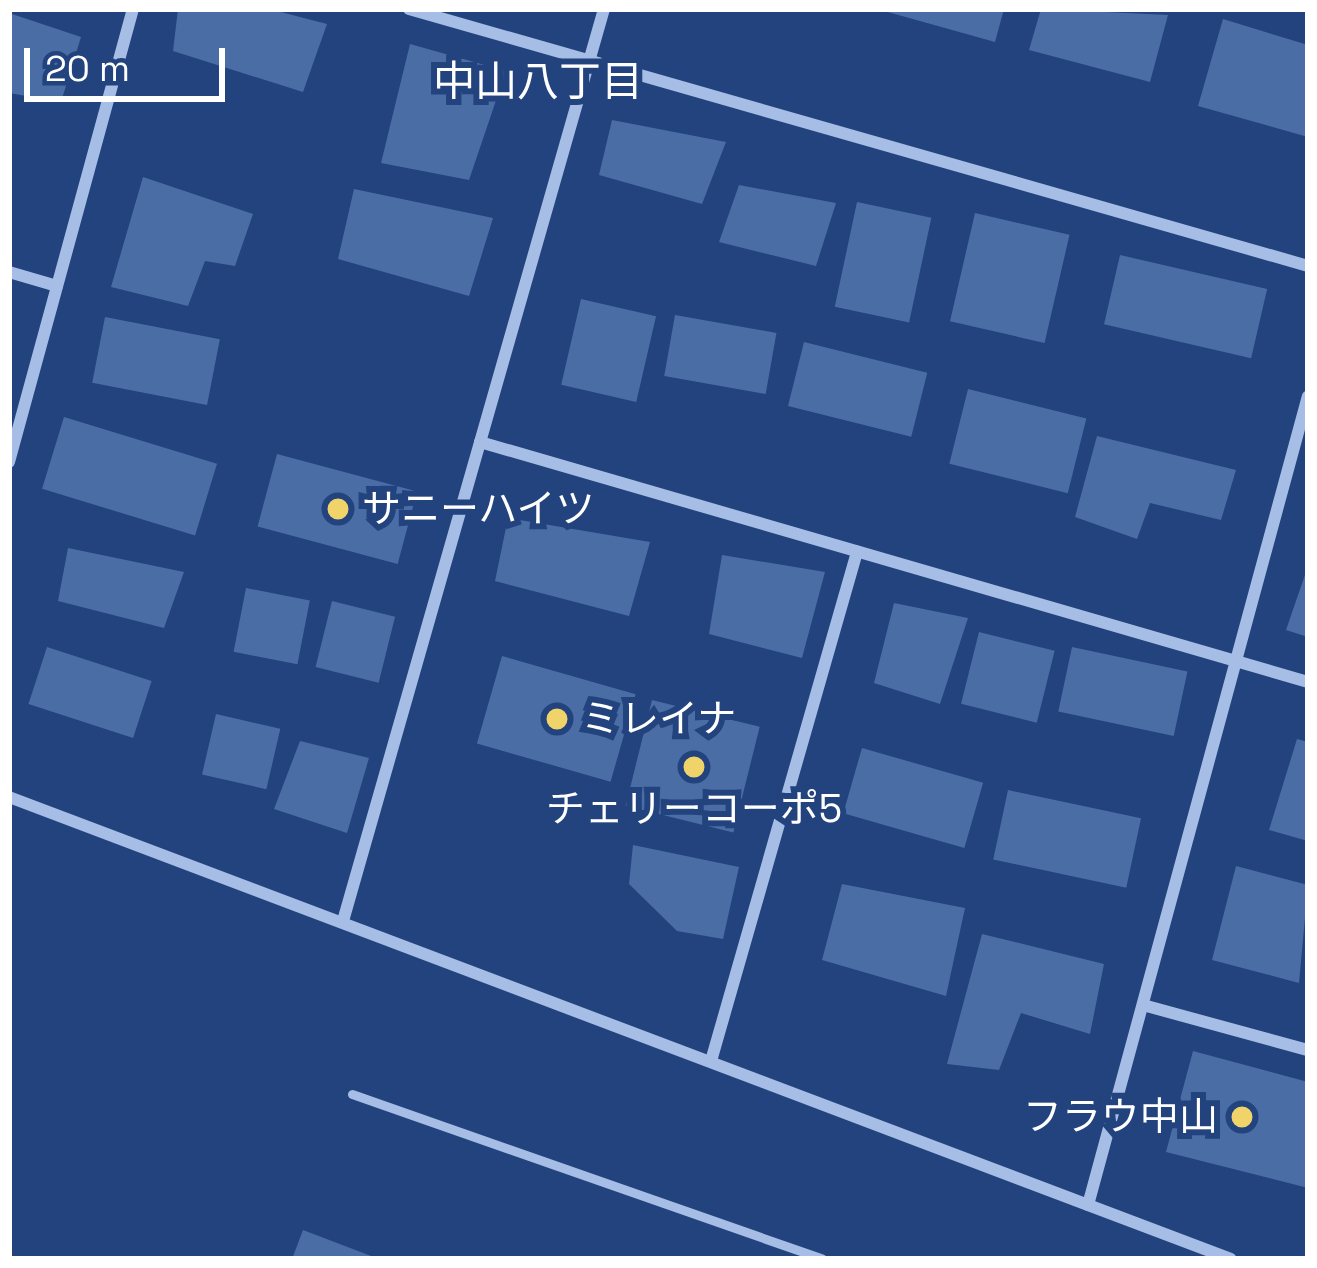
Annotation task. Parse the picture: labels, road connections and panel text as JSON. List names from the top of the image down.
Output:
{
  "districts": ["中山八丁目"],
  "places": [
    "サニーハイツ",
    "ミレイナ",
    "チェリーコーポ5",
    "フラウ中山"
  ],
  "scale_bar": "20 m"
}
